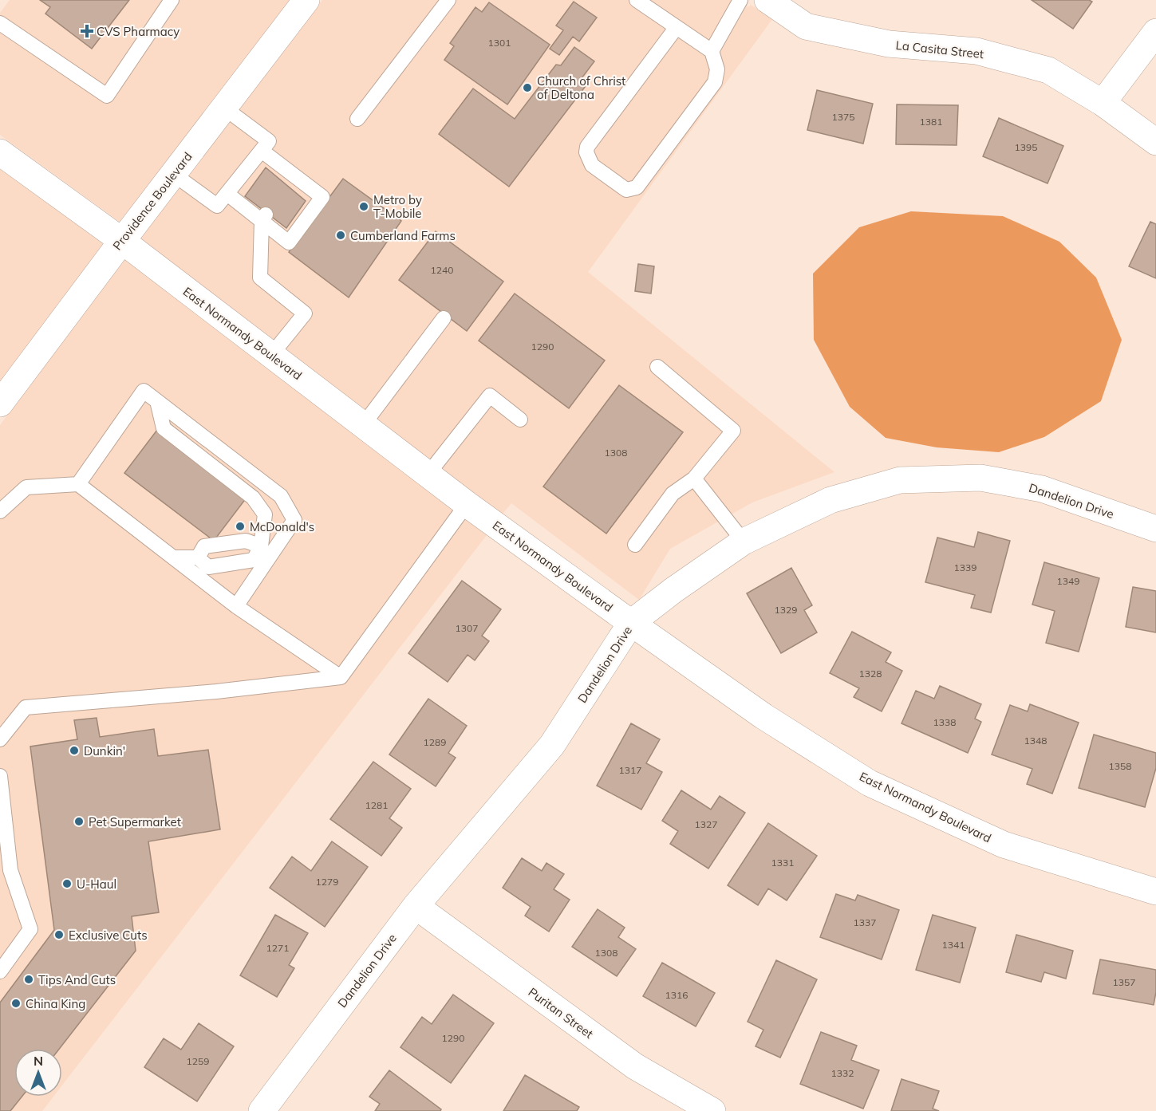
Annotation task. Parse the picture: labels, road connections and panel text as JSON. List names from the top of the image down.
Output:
{
  "streets": {
    "street": [
      "La Casita Street",
      "Providence Boulevard",
      "East Normandy Boulevard",
      "Dandelion Drive",
      "Puritan Street"
    ]
  },
  "crossings": [
    ["Providence Boulevard", "East Normandy Boulevard"],
    ["East Normandy Boulevard", "Dandelion Drive"],
    ["Dandelion Drive", "Puritan Street"]
  ],
  "places": {
    "health": ["CVS Pharmacy"],
    "other": [
      "Church of Christ of Deltona",
      "Metro by T-Mobile",
      "Cumberland Farms",
      "McDonald's",
      "Dunkin'",
      "Pet Supermarket",
      "U-Haul",
      "Exclusive Cuts",
      "Tips And Cuts",
      "China King"
    ]
  },
  "house_numbers": [
    "1301",
    "1375",
    "1381",
    "1395",
    "1240",
    "1290",
    "1308",
    "1339",
    "1349",
    "1329",
    "1307",
    "1328",
    "1338",
    "1348",
    "1289",
    "1358",
    "1317",
    "1281",
    "1327",
    "1331",
    "1279",
    "1337",
    "1341",
    "1271",
    "1308",
    "1357",
    "1316",
    "1290",
    "1259",
    "1332"
  ],
  "north": "top"
}
